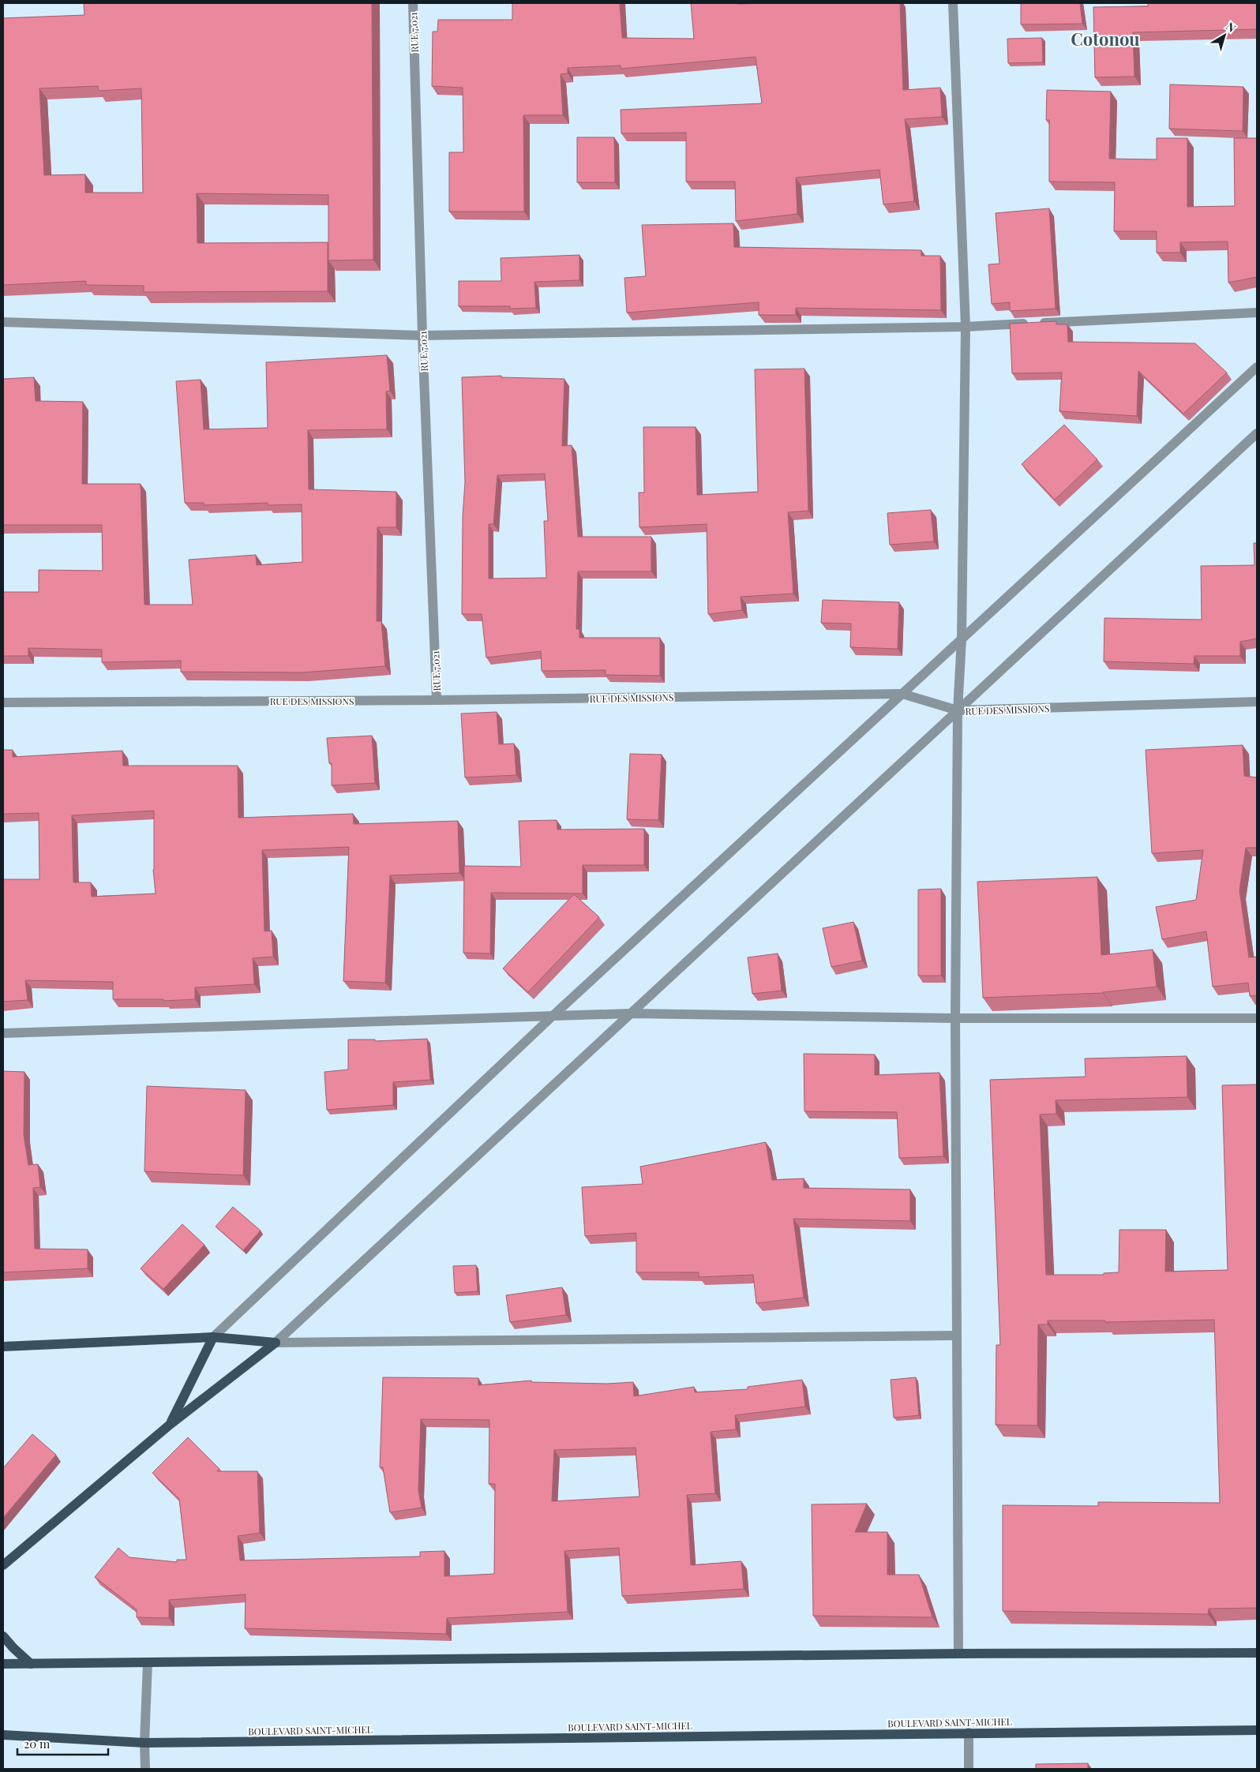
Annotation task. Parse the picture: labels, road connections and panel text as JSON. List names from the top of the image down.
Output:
{
  "streets": {
    "main road": ["BOULEVARD SAINT-MICHEL"],
    "street": ["RUE 7.021", "RUE DES MISSIONS"]
  },
  "crossings": [
    ["RUE 7.021", "RUE DES MISSIONS"]
  ],
  "districts": ["Cotonou"],
  "scale_bar": "20 m",
  "north": "top right"
}
